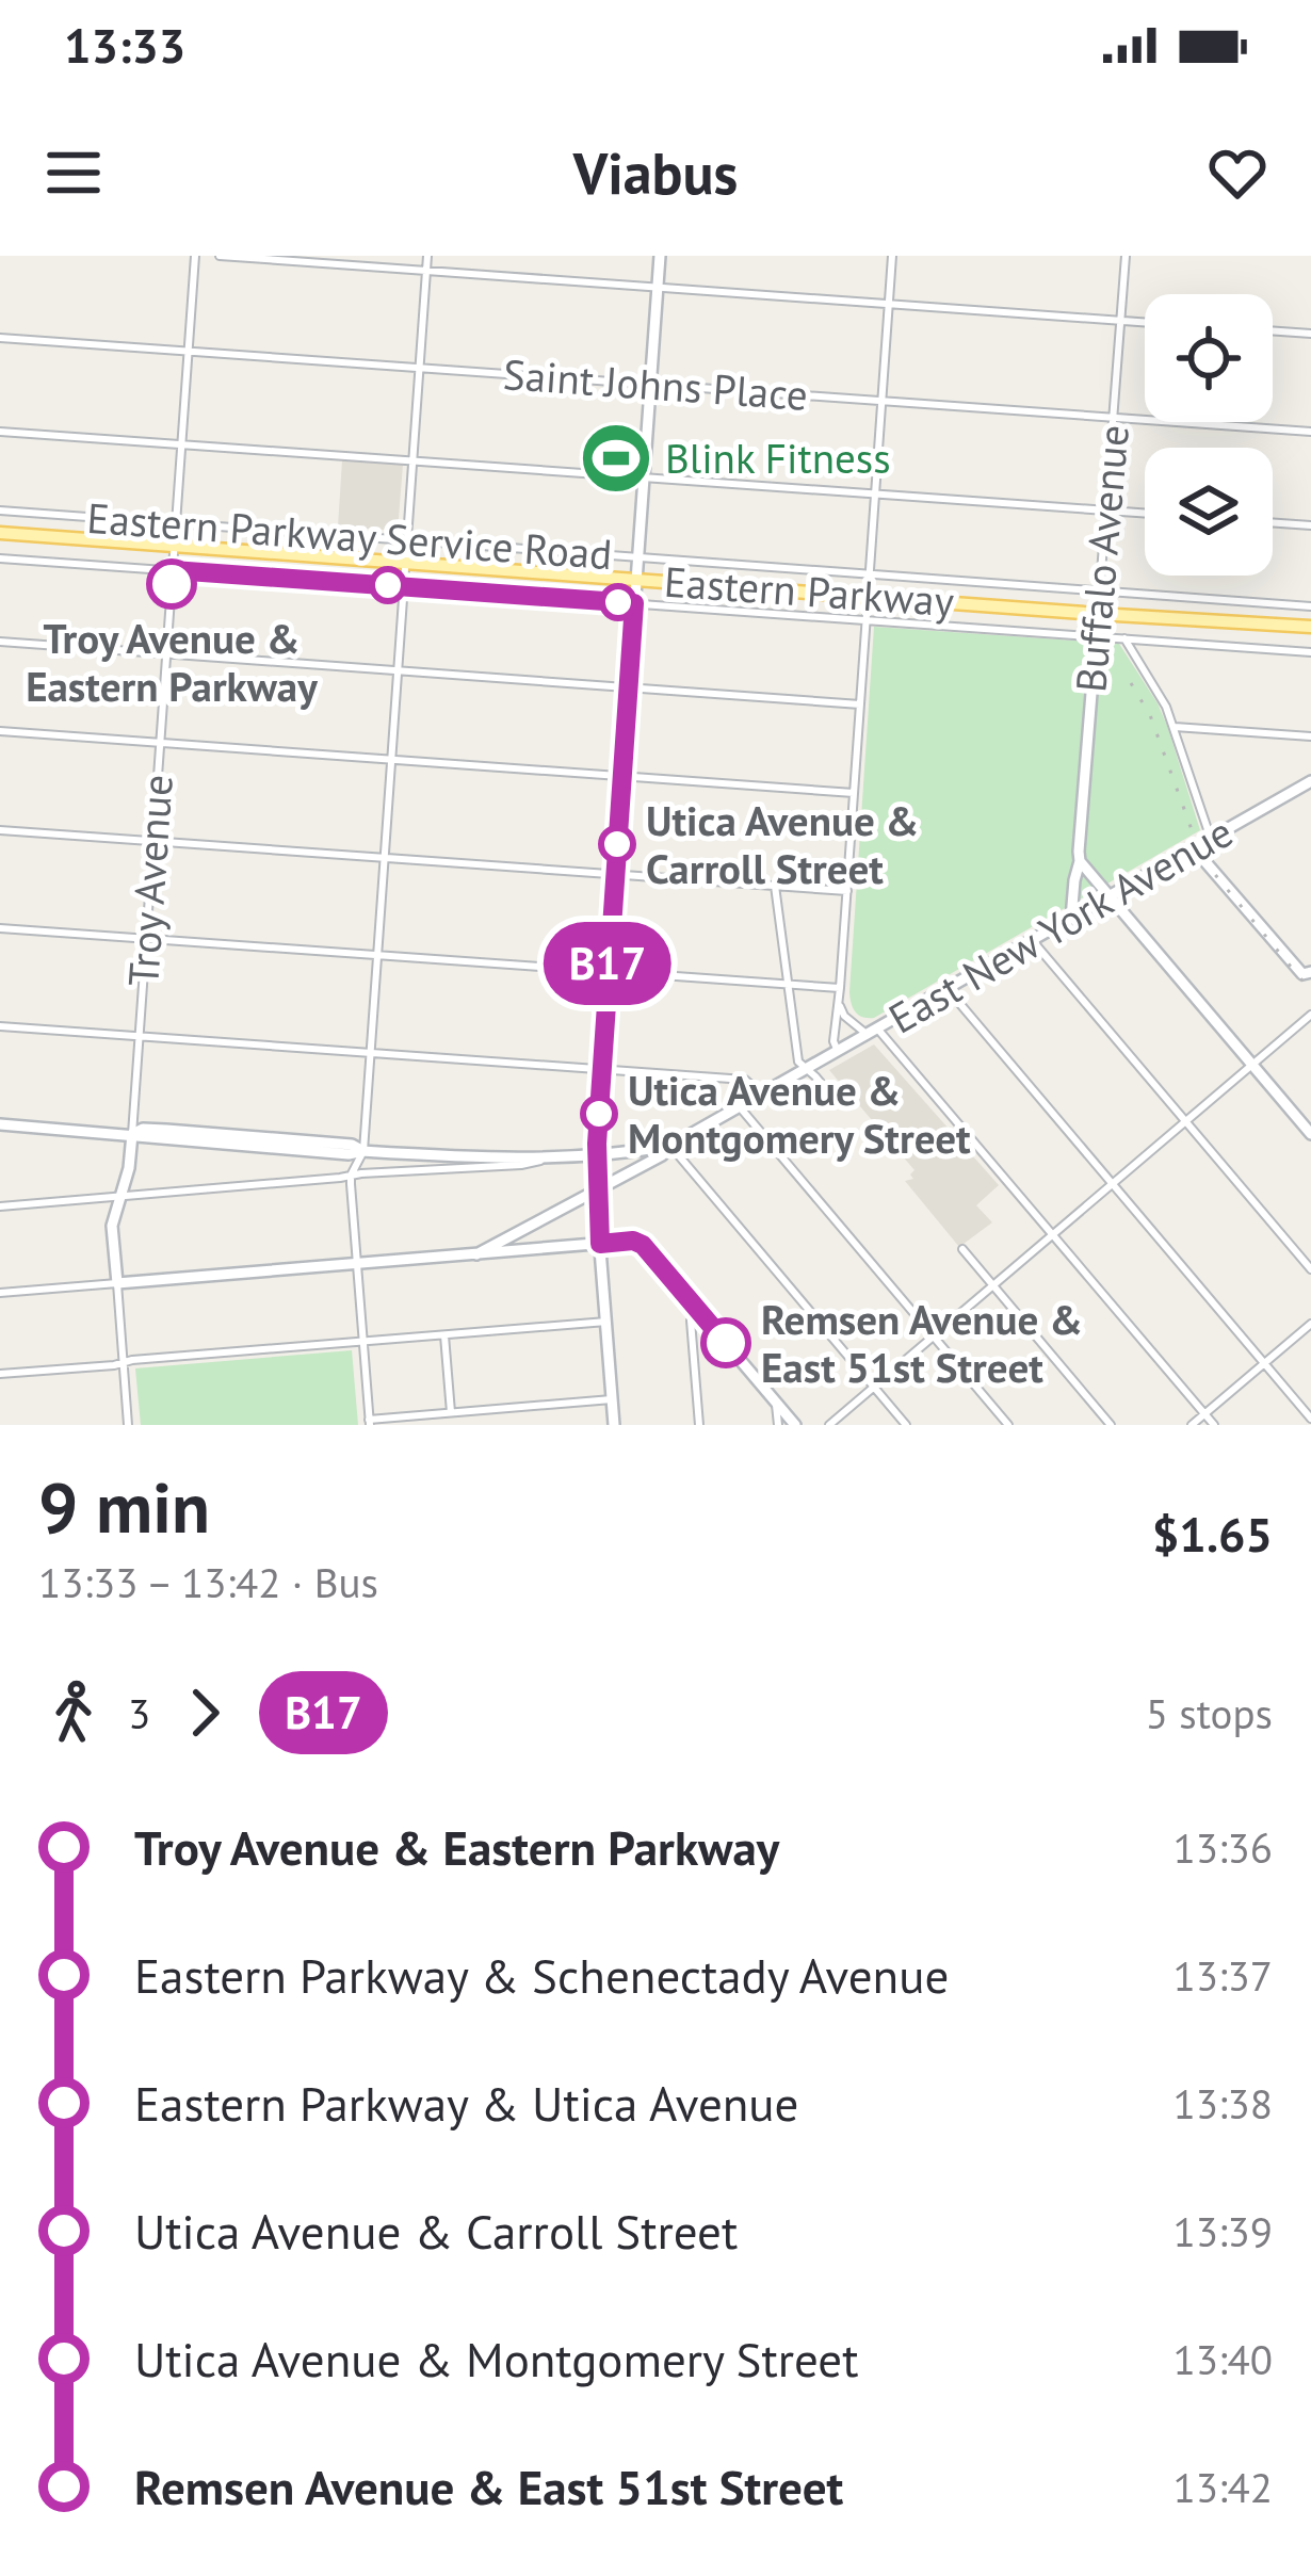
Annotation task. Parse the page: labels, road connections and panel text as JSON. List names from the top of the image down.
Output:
{
  "streets": {
    "main road": [
      "Buffalo Avenue",
      "Eastern Parkway",
      "Troy Avenue",
      "East New York Avenue"
    ],
    "street": ["Saint Johns Place", "Eastern Parkway Service Road"]
  },
  "crossings": [
    ["Saint Johns Place", "Buffalo Avenue"],
    ["Saint Johns Place", "Troy Avenue"],
    ["Eastern Parkway Service Road", "Buffalo Avenue"],
    ["Eastern Parkway Service Road", "Troy Avenue"],
    ["Buffalo Avenue", "Eastern Parkway"],
    ["Buffalo Avenue", "East New York Avenue"],
    ["Eastern Parkway", "Troy Avenue"],
    ["Troy Avenue", "East New York Avenue"]
  ],
  "places": {
    "sports": ["Blink Fitness"],
    "other": [
      "Troy Avenue & Eastern Parkway",
      "Utica Avenue & Carroll Street",
      "Utica Avenue & Montgomery Street",
      "Remsen Avenue & East 51st Street"
    ]
  },
  "lines": ["bus line B17"],
  "page": {
    "status": "13:33",
    "header": "Viabus",
    "on_map": "B17",
    "heading": ["9 min", "13:33 – 13:42 · Bus", "$1.65"],
    "legs": ["3", "B17", "5 stops"],
    "list": [
      {
        "name": "Troy Avenue & Eastern Parkway",
        "value": "13:36"
      },
      {
        "name": "Eastern Parkway & Schenectady Avenue",
        "value": "13:37"
      },
      {
        "name": "Eastern Parkway & Utica Avenue",
        "value": "13:38"
      },
      {
        "name": "Utica Avenue & Carroll Street",
        "value": "13:39"
      },
      {
        "name": "Utica Avenue & Montgomery Street",
        "value": "13:40"
      },
      {
        "name": "Remsen Avenue & East 51st Street",
        "value": "13:42"
      }
    ]
  }
}
